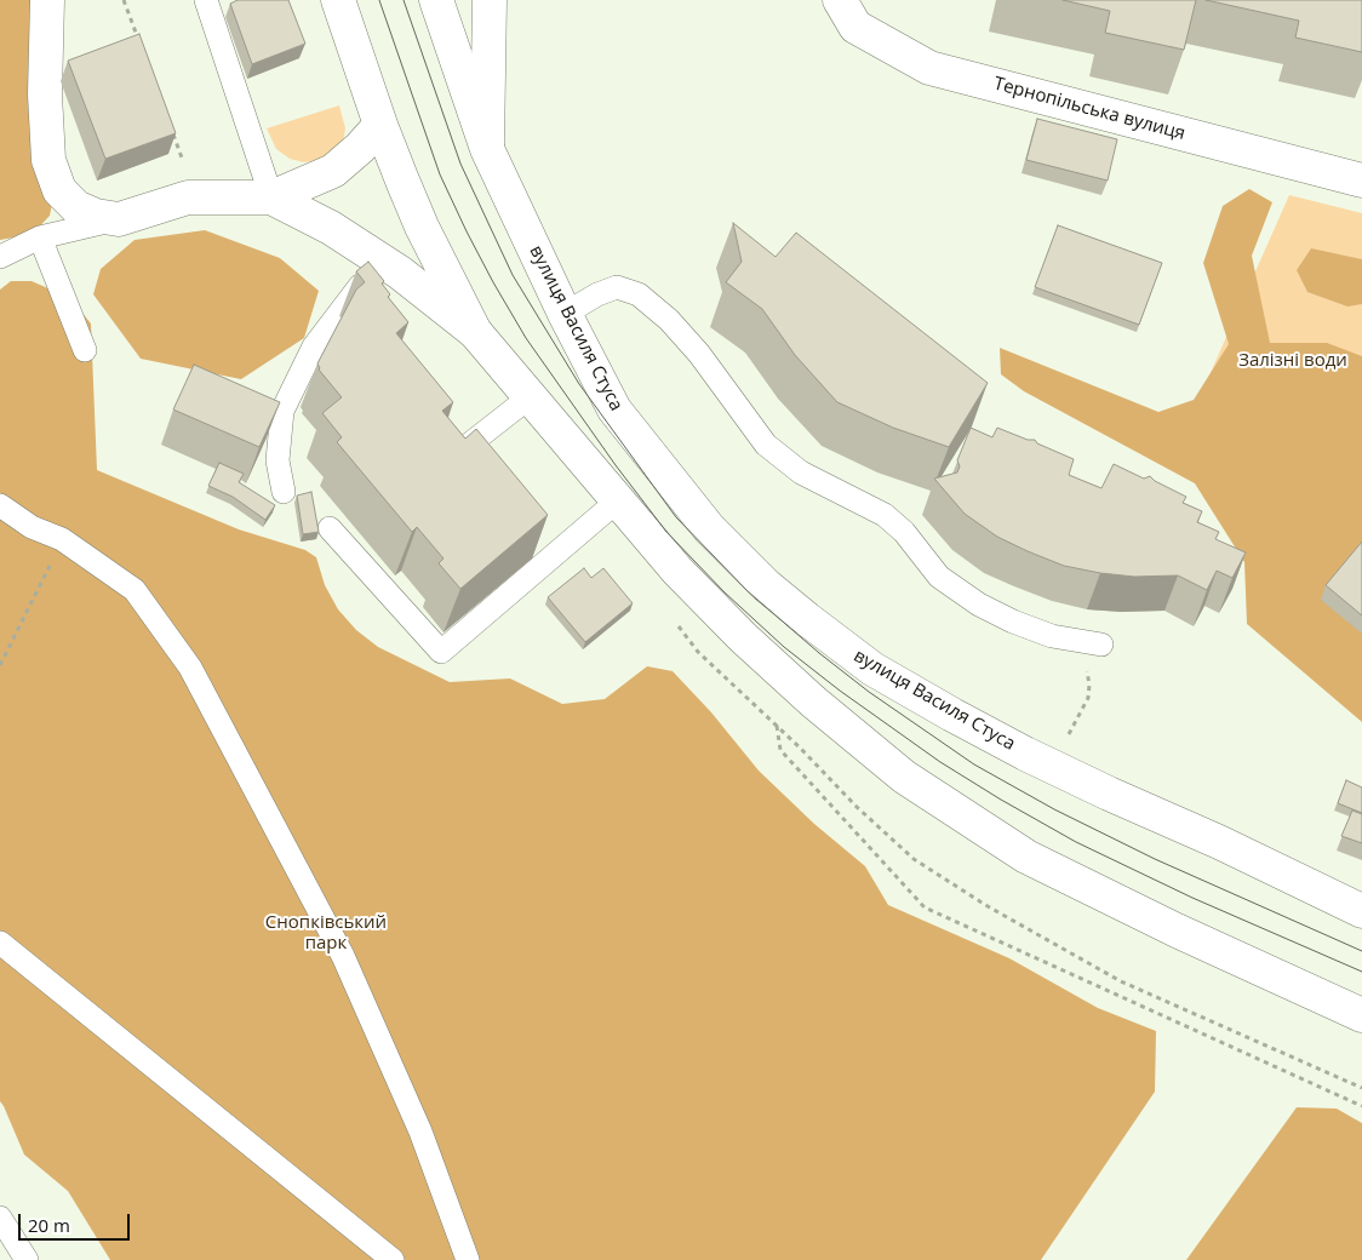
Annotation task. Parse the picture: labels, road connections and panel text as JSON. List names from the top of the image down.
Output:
{
  "streets": {
    "main road": ["Тернопільська вулиця", "вулиця Василя Стуса"]
  },
  "parks": ["Залізні води", "Снопківський парк"],
  "scale_bar": "20 m"
}
